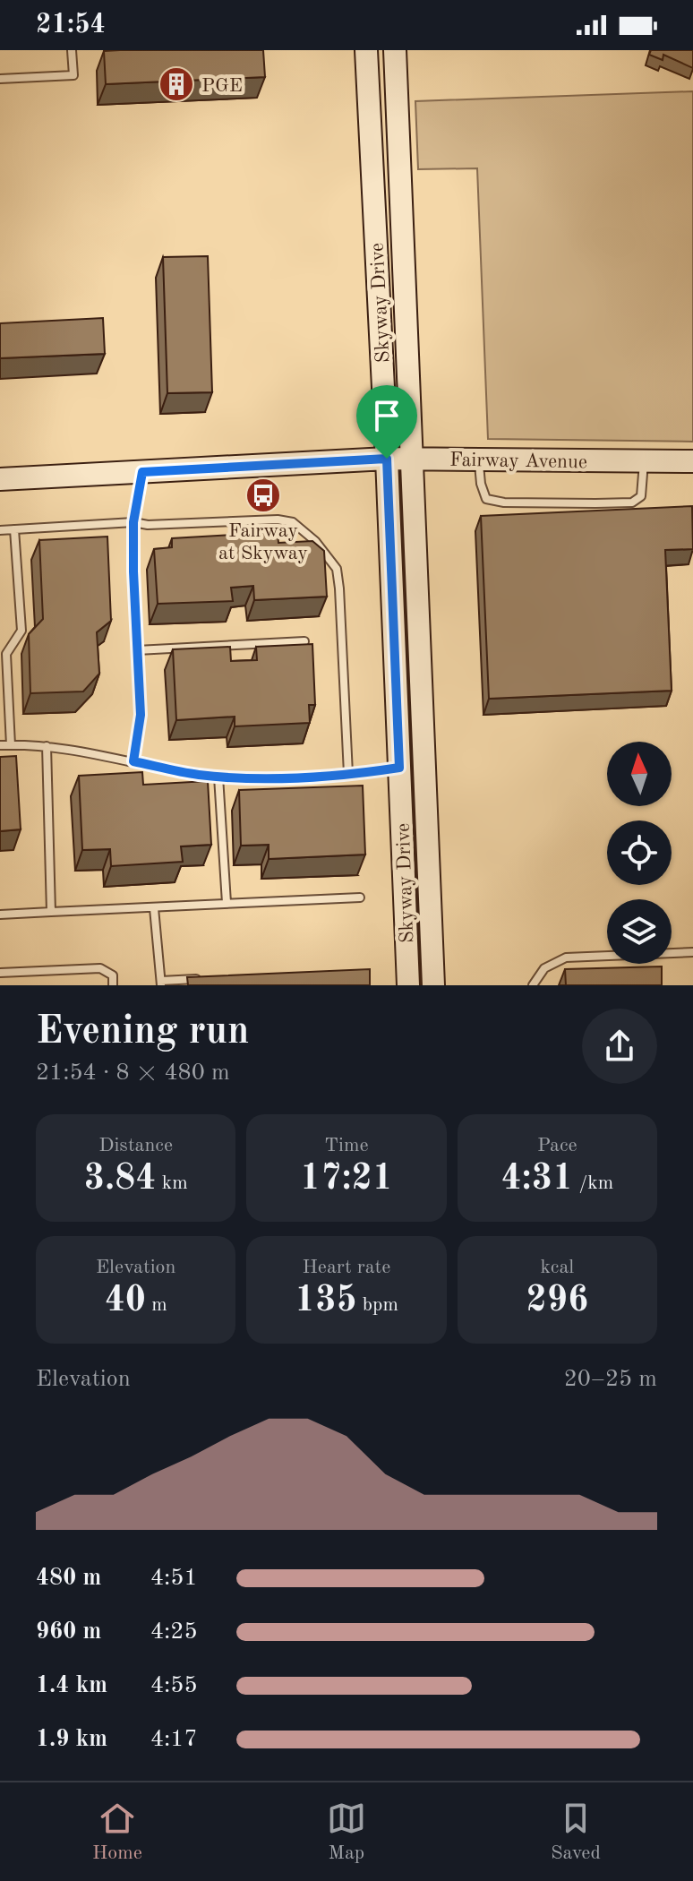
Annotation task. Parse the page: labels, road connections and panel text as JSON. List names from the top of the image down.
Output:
{
  "streets": {
    "main road": ["Skyway Drive", "Fairway Avenue"]
  },
  "crossings": [
    ["Skyway Drive", "Fairway Avenue"]
  ],
  "places": {
    "building": ["PGE"],
    "bus stop": ["Fairway at Skyway"]
  },
  "north": "top",
  "page": {
    "status": "21:54",
    "heading": ["Evening run", "21:54 · 8 × 480 m"],
    "stats": [
      ["Distance", "3.84 km"],
      ["Time", "17:21"],
      ["Pace", "4:31 /km"],
      ["Elevation", "40 m"],
      ["Heart rate", "135 bpm"],
      ["kcal", "296"]
    ],
    "chart": ["Elevation", "20–25 m"],
    "list": [
      {
        "name": "480 m",
        "note": "4:51"
      },
      {
        "name": "960 m",
        "note": "4:25"
      },
      {
        "name": "1.4 km",
        "note": "4:55"
      },
      {
        "name": "1.9 km",
        "note": "4:17"
      }
    ],
    "tabs": ["Home", "Map", "Saved"]
  }
}
